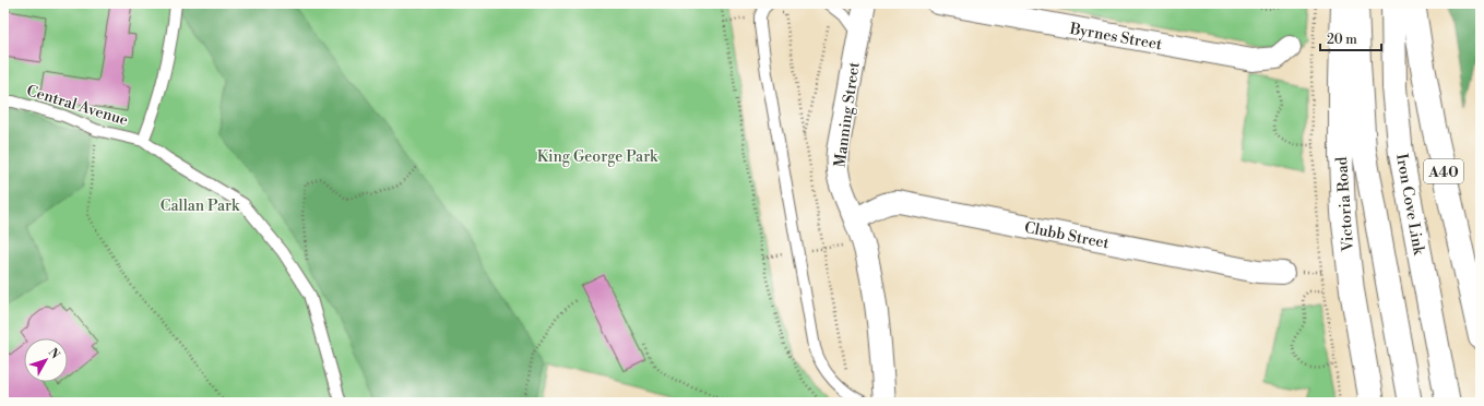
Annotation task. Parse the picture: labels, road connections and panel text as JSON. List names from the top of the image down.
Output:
{
  "streets": {
    "highway": ["A40", "Victoria Road", "Iron Cove Link"],
    "street": ["Byrnes Street", "Manning Street", "Clubb Street"],
    "lane": ["Central Avenue"]
  },
  "crossings": [
    ["Manning Street", "Clubb Street"]
  ],
  "parks": ["King George Park", "Callan Park"],
  "scale_bar": "20 m",
  "north": "top right"
}
